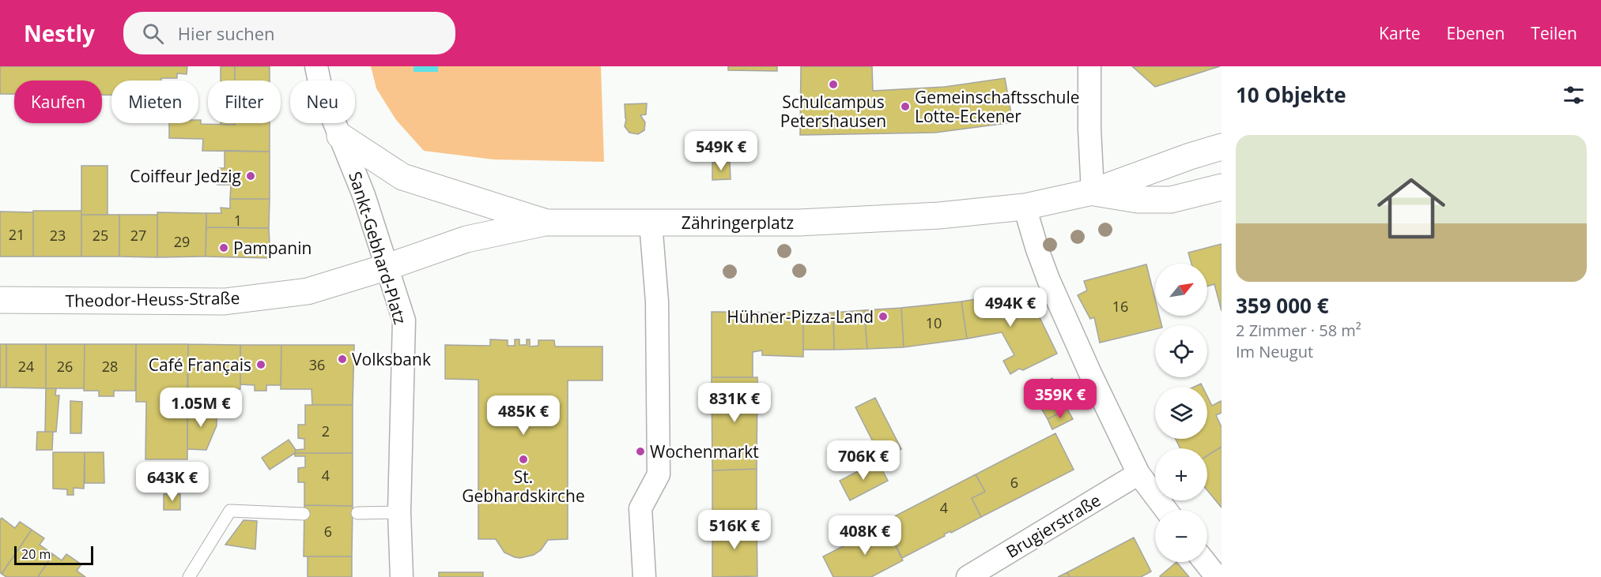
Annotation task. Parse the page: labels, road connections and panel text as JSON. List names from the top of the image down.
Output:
{
  "streets": {
    "main road": ["Zähringerplatz", "Theodor-Heuss-Straße"],
    "street": ["Sankt-Gebhard-Platz", "Brugierstraße"]
  },
  "crossings": [
    ["Zähringerplatz", "Sankt-Gebhard-Platz"],
    ["Zähringerplatz", "Theodor-Heuss-Straße"],
    ["Sankt-Gebhard-Platz", "Theodor-Heuss-Straße"]
  ],
  "places": [
    "Schulcampus Petershausen",
    "Gemeinschaftsschule Lotte-Eckener",
    "Coiffeur Jedzig",
    "Pampanin",
    "Hühner-Pizza-Land",
    "Volksbank",
    "Café Français",
    "Wochenmarkt",
    "St. Gebhardskirche"
  ],
  "house_numbers": [
    "1",
    "21",
    "23",
    "25",
    "27",
    "29",
    "16",
    "10",
    "36",
    "24",
    "26",
    "28",
    "2",
    "4",
    "6",
    "4",
    "6"
  ],
  "scale_bar": "20 m",
  "north": "top right",
  "page": {
    "header": "Nestly",
    "search": "Hier suchen",
    "nav": ["Karte", "Ebenen", "Teilen"],
    "heading": "10 Objekte",
    "chip": [
      "Kaufen",
      "Mieten",
      "Filter",
      "Neu"
    ],
    "list": [
      {
        "name": "359 000 €",
        "note": "2 Zimmer · 58 m² · Im Neugut"
      }
    ],
    "price": [
      "549K €",
      "494K €",
      "359K €",
      "831K €",
      "1.05M €",
      "485K €",
      "706K €",
      "643K €",
      "516K €",
      "408K €"
    ],
    "map_buttons": ["+", "−"],
    "scale": "20 m"
  }
}
